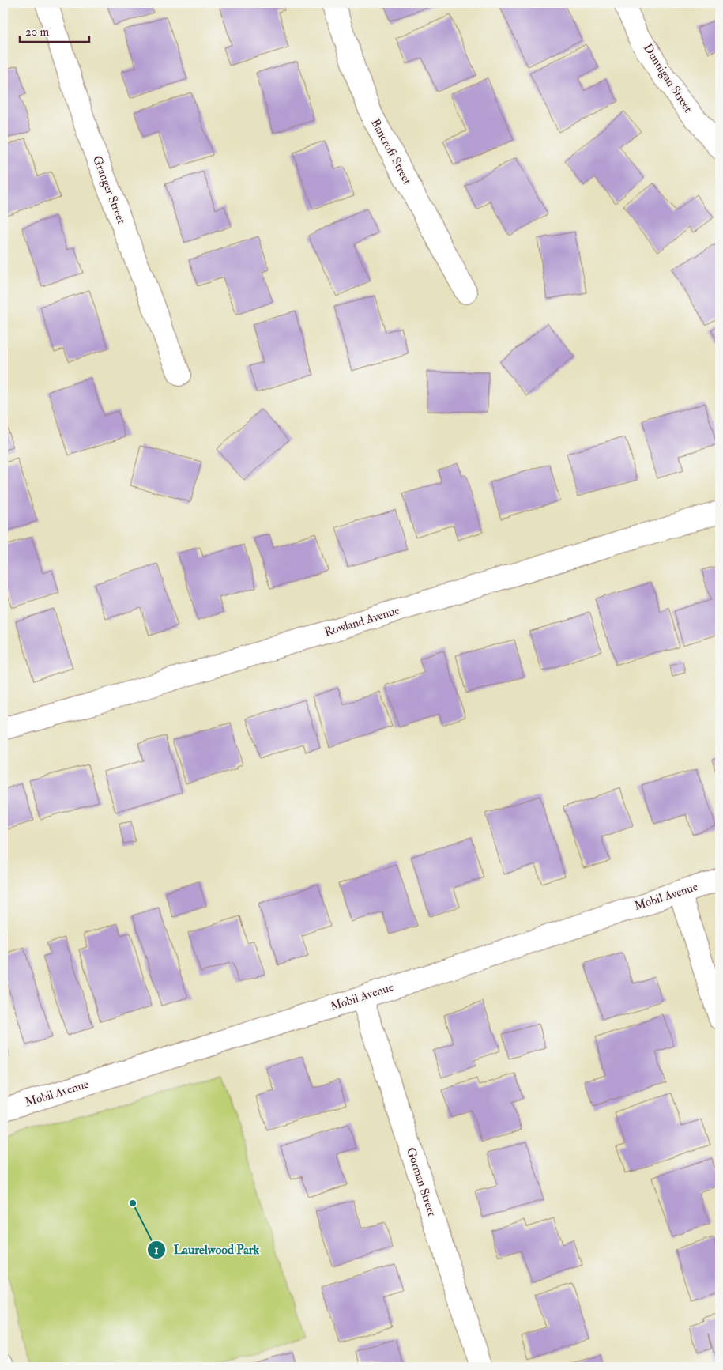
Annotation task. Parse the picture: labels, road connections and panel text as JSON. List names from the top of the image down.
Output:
{
  "streets": {
    "street": [
      "Dunnigan Street",
      "Bancroft Street",
      "Granger Street",
      "Rowland Avenue",
      "Mobil Avenue",
      "Gorman Street"
    ]
  },
  "crossings": [
    ["Mobil Avenue", "Gorman Street"]
  ],
  "places": ["Laurelwood Park"],
  "scale_bar": "20 m"
}
